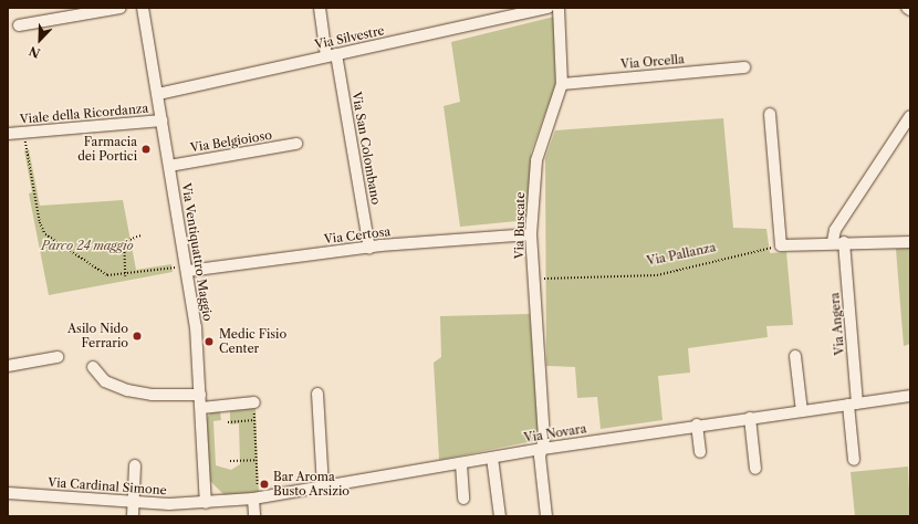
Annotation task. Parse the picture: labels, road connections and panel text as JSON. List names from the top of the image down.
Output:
{
  "streets": {
    "street": [
      "Via Silvestre",
      "Via Orcella",
      "Viale della Ricordanza",
      "Via Belgioioso",
      "Via San Colombano",
      "Via Buscate",
      "Via Certosa",
      "Via Ventiquattro Maggio",
      "Via Angera",
      "Via Novara",
      "Via Cardinal Simone"
    ],
    "path": ["Via Pallanza"]
  },
  "crossings": [
    ["Via Silvestre", "Via San Colombano"],
    ["Via Silvestre", "Via Ventiquattro Maggio"],
    ["Via Orcella", "Via Buscate"],
    ["Viale della Ricordanza", "Via Ventiquattro Maggio"],
    ["Via Belgioioso", "Via Ventiquattro Maggio"],
    ["Via San Colombano", "Via Certosa"],
    ["Via Buscate", "Via Certosa"],
    ["Via Buscate", "Via Pallanza"],
    ["Via Buscate", "Via Novara"],
    ["Via Certosa", "Via Ventiquattro Maggio"],
    ["Via Ventiquattro Maggio", "Via Novara"],
    ["Via Ventiquattro Maggio", "Via Cardinal Simone"],
    ["Via Angera", "Via Novara"],
    ["Via Novara", "Via Cardinal Simone"]
  ],
  "parks": ["Parco 24 maggio"],
  "places": [
    "Farmacia dei Portici",
    "Asilo Nido Ferrario",
    "Medic Fisio Center",
    "Bar Aroma Busto Arsizio"
  ],
  "north": "bottom left"
}
